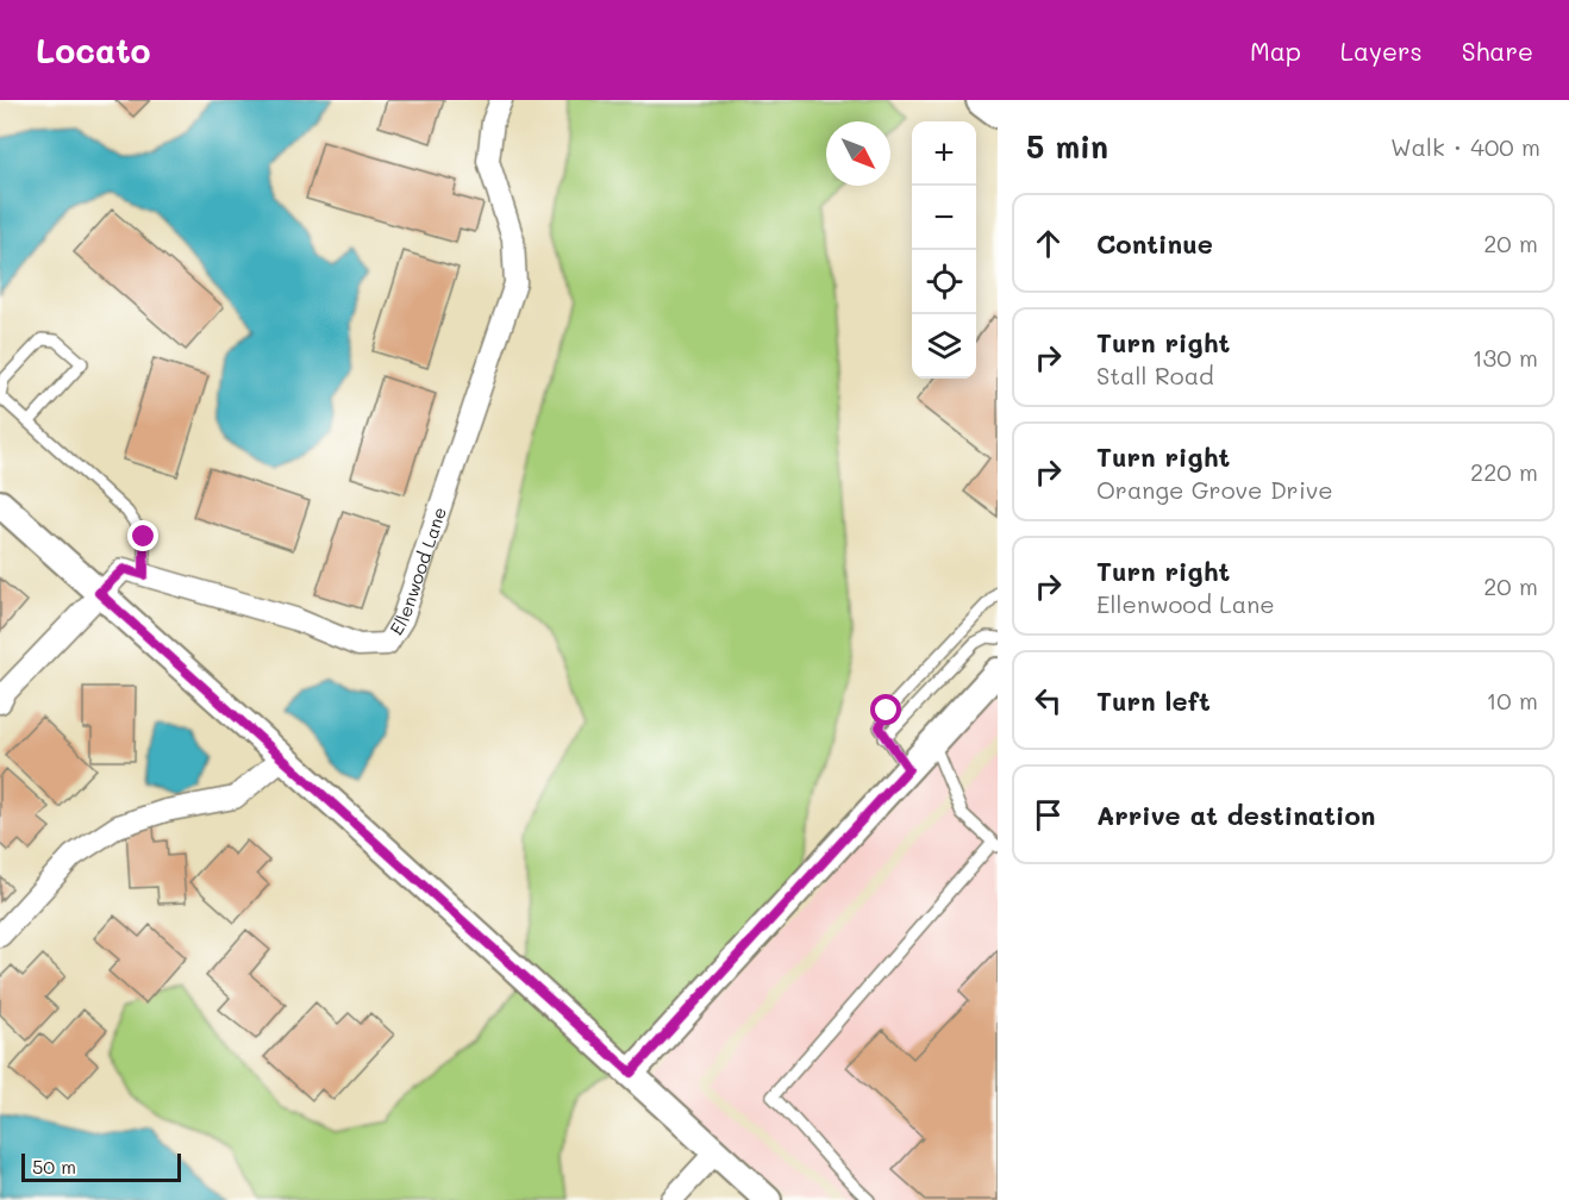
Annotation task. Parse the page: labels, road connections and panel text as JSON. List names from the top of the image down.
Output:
{
  "streets": {
    "street": ["Ellenwood Lane"]
  },
  "scale_bar": "50 m",
  "north": "bottom right",
  "page": {
    "header": "Locato",
    "nav": ["Map", "Layers", "Share"],
    "heading": ["5 min", "Walk · 400 m"],
    "map_buttons": ["+", "−"],
    "list": [
      ["Continue", "20 m"],
      ["Turn right", "Stall Road", "130 m"],
      ["Turn right", "Orange Grove Drive", "220 m"],
      ["Turn right", "Ellenwood Lane", "20 m"],
      ["Turn left", "10 m"],
      "Arrive at destination"
    ],
    "scale": "50 m"
  }
}
